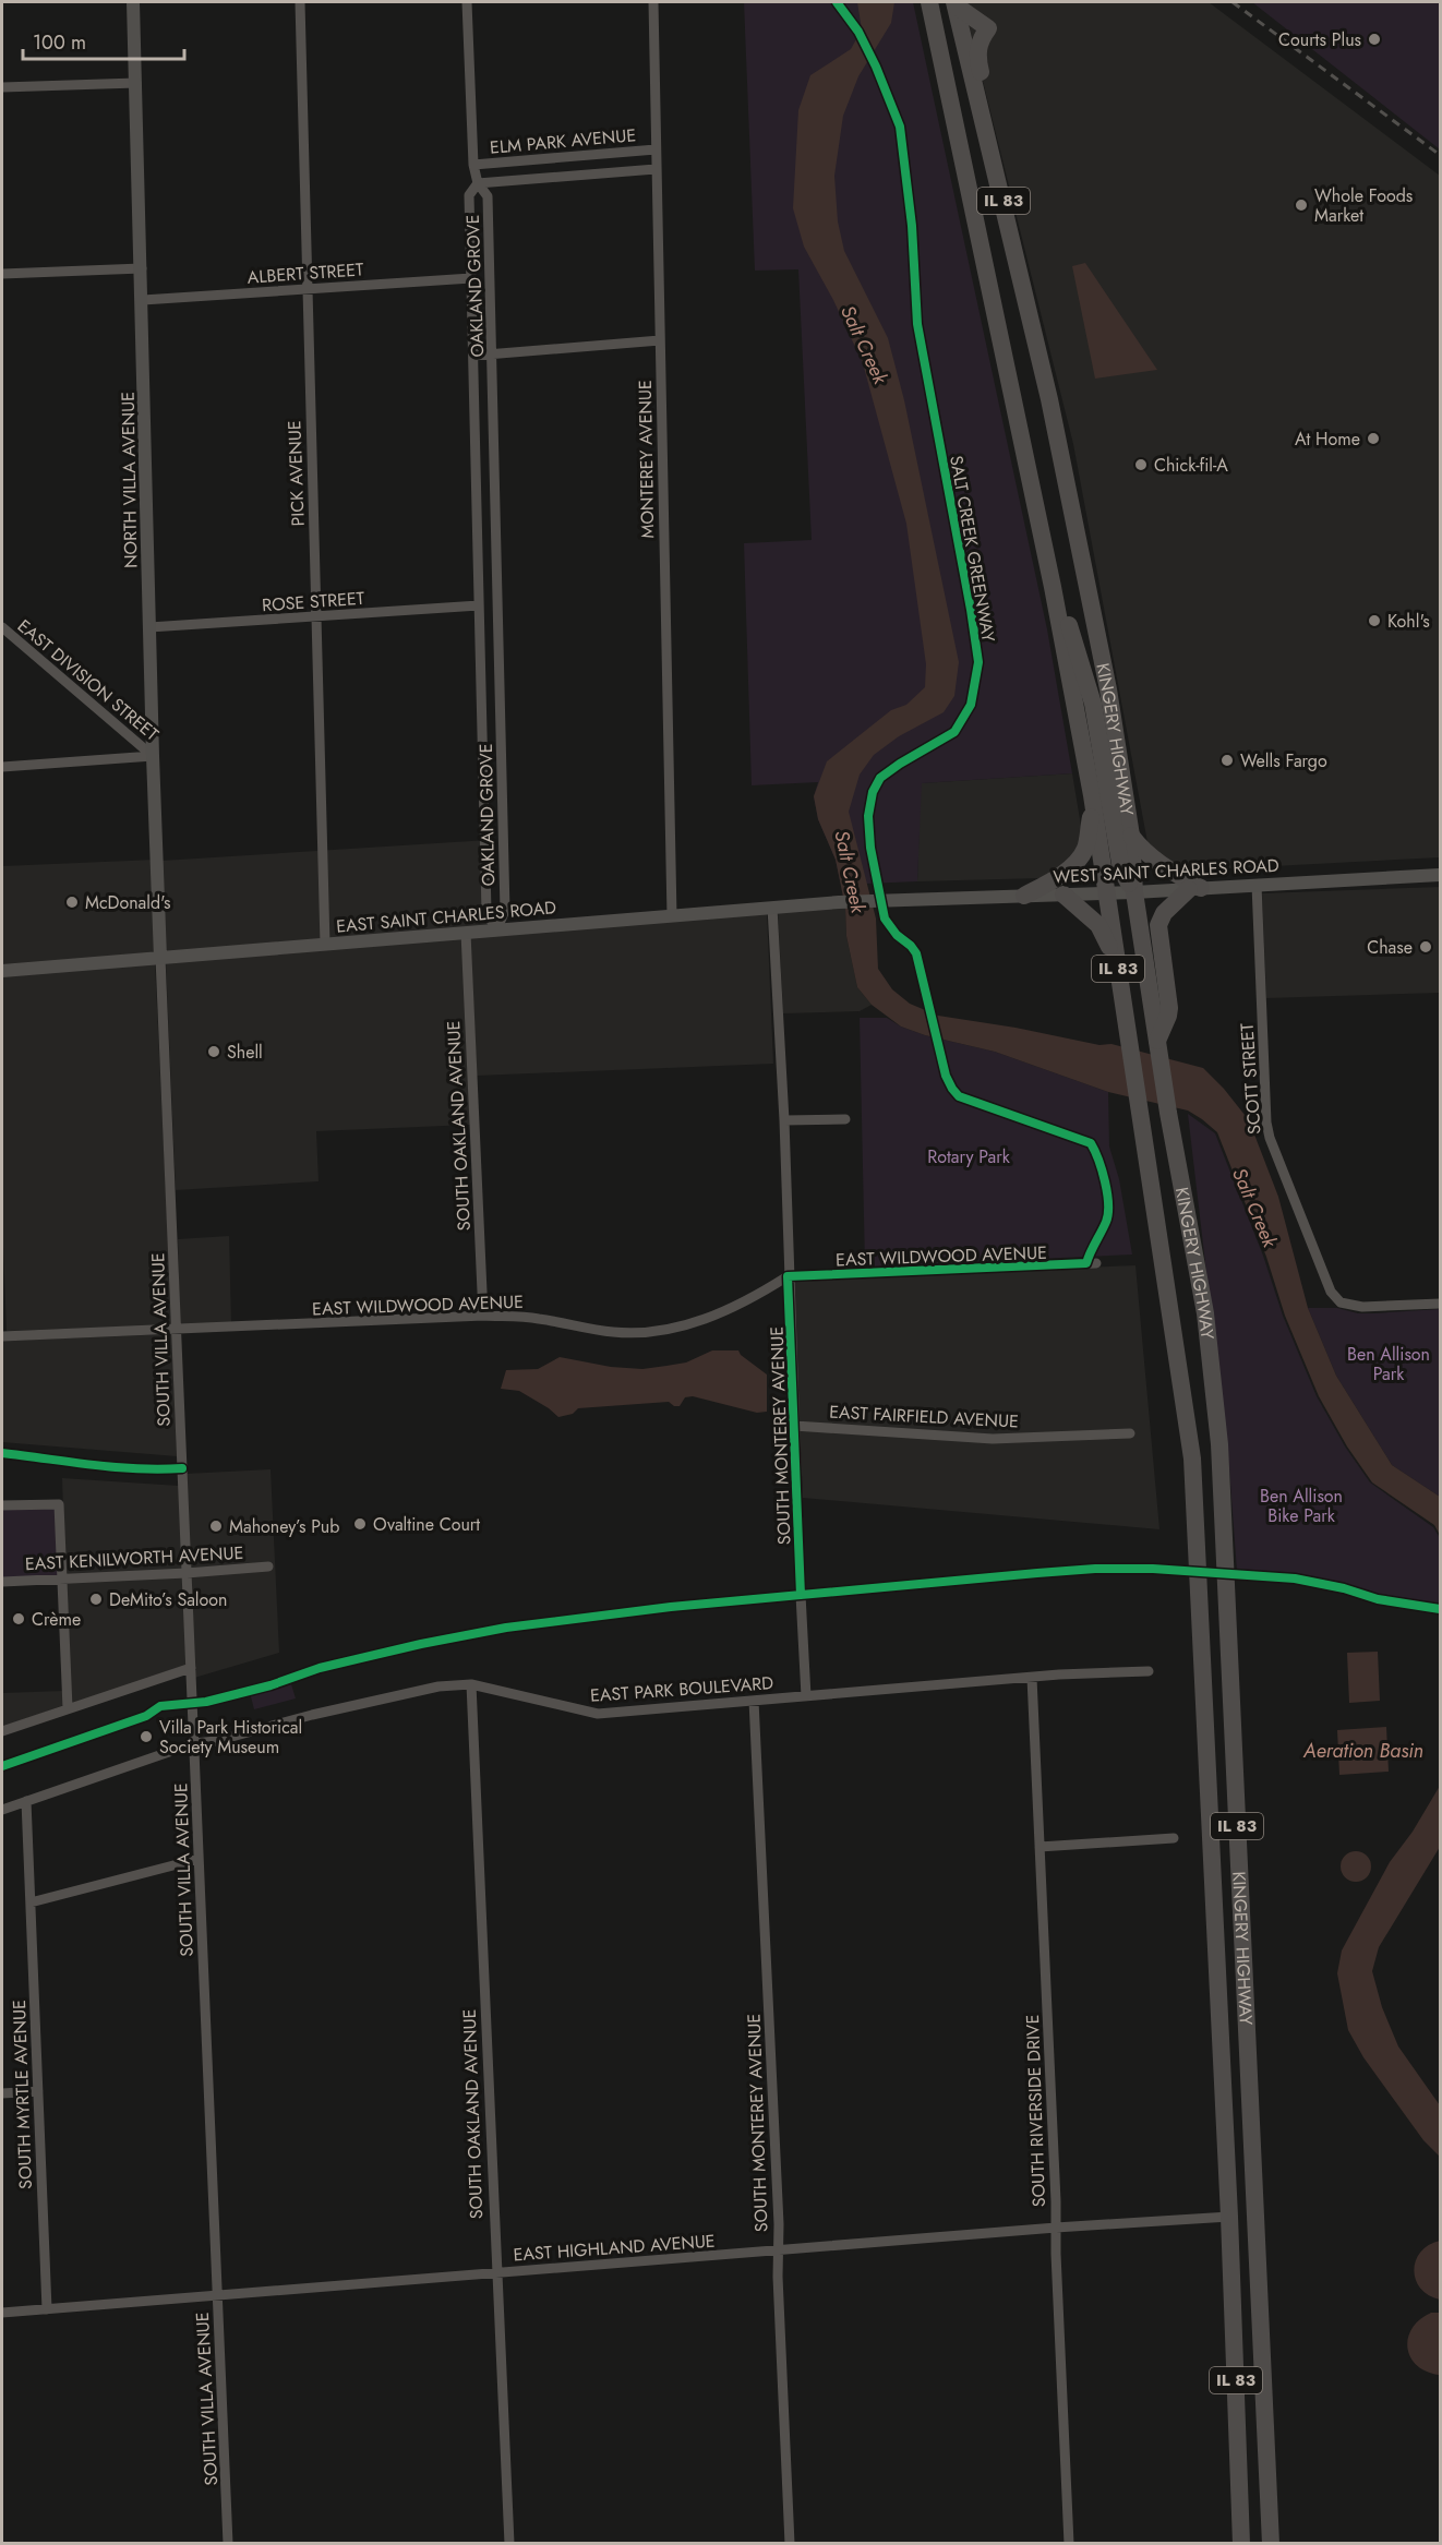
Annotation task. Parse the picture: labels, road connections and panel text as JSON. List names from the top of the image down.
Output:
{
  "streets": {
    "highway": ["IL 83", "KINGERY HIGHWAY"],
    "main road": ["NORTH VILLA AVENUE", "WEST SAINT CHARLES ROAD", "EAST SAINT CHARLES ROAD"],
    "street": [
      "ELM PARK AVENUE",
      "ALBERT STREET",
      "OAKLAND GROVE",
      "MONTEREY AVENUE",
      "PICK AVENUE",
      "ROSE STREET",
      "EAST DIVISION STREET",
      "SCOTT STREET",
      "SOUTH OAKLAND AVENUE",
      "EAST WILDWOOD AVENUE",
      "SOUTH VILLA AVENUE",
      "EAST FAIRFIELD AVENUE",
      "SOUTH MONTEREY AVENUE",
      "EAST KENILWORTH AVENUE",
      "EAST PARK BOULEVARD",
      "SOUTH MYRTLE AVENUE",
      "SOUTH RIVERSIDE DRIVE",
      "EAST HIGHLAND AVENUE"
    ],
    "cycle path": ["SALT CREEK GREENWAY"]
  },
  "crossings": [
    ["ELM PARK AVENUE", "OAKLAND GROVE"],
    ["ELM PARK AVENUE", "MONTEREY AVENUE"],
    ["ALBERT STREET", "OAKLAND GROVE"],
    ["ALBERT STREET", "PICK AVENUE"],
    ["ALBERT STREET", "NORTH VILLA AVENUE"],
    ["OAKLAND GROVE", "ROSE STREET"],
    ["OAKLAND GROVE", "EAST SAINT CHARLES ROAD"],
    ["MONTEREY AVENUE", "EAST SAINT CHARLES ROAD"],
    ["PICK AVENUE", "ROSE STREET"],
    ["PICK AVENUE", "EAST SAINT CHARLES ROAD"],
    ["NORTH VILLA AVENUE", "ROSE STREET"],
    ["NORTH VILLA AVENUE", "EAST DIVISION STREET"],
    ["NORTH VILLA AVENUE", "EAST SAINT CHARLES ROAD"],
    ["NORTH VILLA AVENUE", "SOUTH VILLA AVENUE"],
    ["KINGERY HIGHWAY", "WEST SAINT CHARLES ROAD"],
    ["KINGERY HIGHWAY", "EAST HIGHLAND AVENUE"],
    ["WEST SAINT CHARLES ROAD", "EAST SAINT CHARLES ROAD"],
    ["WEST SAINT CHARLES ROAD", "SCOTT STREET"],
    ["EAST SAINT CHARLES ROAD", "SOUTH OAKLAND AVENUE"],
    ["EAST SAINT CHARLES ROAD", "SOUTH VILLA AVENUE"],
    ["EAST SAINT CHARLES ROAD", "SOUTH MONTEREY AVENUE"],
    ["SOUTH OAKLAND AVENUE", "EAST WILDWOOD AVENUE"],
    ["SOUTH OAKLAND AVENUE", "EAST PARK BOULEVARD"],
    ["SOUTH OAKLAND AVENUE", "EAST HIGHLAND AVENUE"],
    ["EAST WILDWOOD AVENUE", "SOUTH VILLA AVENUE"],
    ["EAST WILDWOOD AVENUE", "SOUTH MONTEREY AVENUE"],
    ["SOUTH VILLA AVENUE", "EAST KENILWORTH AVENUE"],
    ["SOUTH VILLA AVENUE", "EAST PARK BOULEVARD"],
    ["SOUTH VILLA AVENUE", "EAST HIGHLAND AVENUE"],
    ["EAST FAIRFIELD AVENUE", "SOUTH MONTEREY AVENUE"],
    ["SOUTH MONTEREY AVENUE", "EAST PARK BOULEVARD"],
    ["SOUTH MONTEREY AVENUE", "EAST HIGHLAND AVENUE"],
    ["EAST PARK BOULEVARD", "SOUTH MYRTLE AVENUE"],
    ["EAST PARK BOULEVARD", "SOUTH RIVERSIDE DRIVE"],
    ["SOUTH MYRTLE AVENUE", "EAST HIGHLAND AVENUE"],
    ["SOUTH RIVERSIDE DRIVE", "EAST HIGHLAND AVENUE"]
  ],
  "water": ["Salt Creek", "Aeration Basin"],
  "parks": ["Rotary Park", "Ben Allison Park", "Ben Allison Bike Park"],
  "places": [
    "Courts Plus",
    "Whole Foods Market",
    "At Home",
    "Chick-fil-A",
    "Kohl's",
    "Wells Fargo",
    "McDonald's",
    "Chase",
    "Shell",
    "Ovaltine Court",
    "Mahoney’s Pub",
    "DeMito’s Saloon",
    "Crème",
    "Villa Park Historical Society Museum"
  ],
  "scale_bar": "100 m"
}
